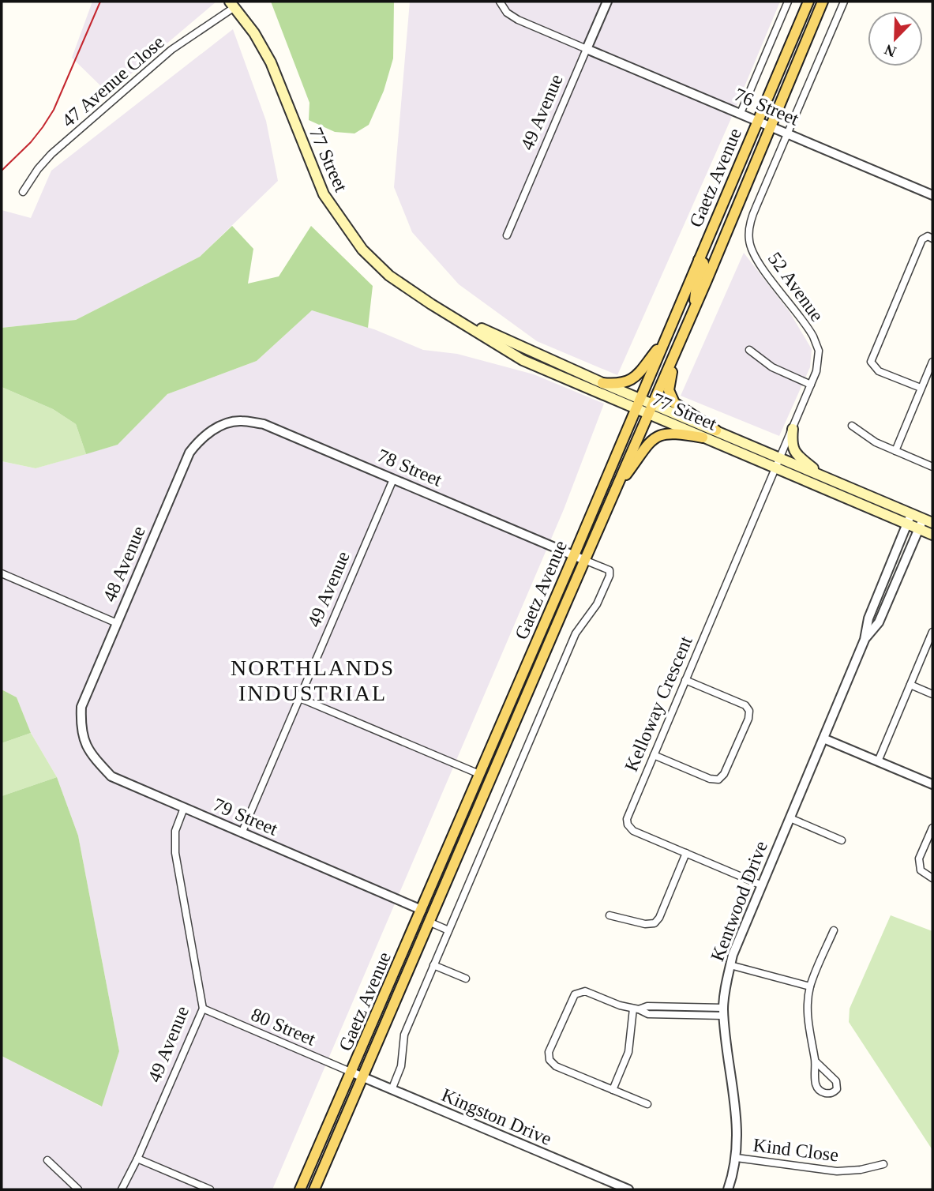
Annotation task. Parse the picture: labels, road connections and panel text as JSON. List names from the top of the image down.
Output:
{
  "streets": {
    "main road": ["77 Street", "Gaetz Avenue"],
    "street": [
      "47 Avenue Close",
      "76 Street",
      "49 Avenue",
      "52 Avenue",
      "78 Street",
      "48 Avenue",
      "Kelloway Crescent",
      "79 Street",
      "Kentwood Drive",
      "80 Street",
      "Kingston Drive",
      "Kind Close"
    ]
  },
  "crossings": [
    ["47 Avenue Close", "77 Street"],
    ["76 Street", "49 Avenue"],
    ["76 Street", "Gaetz Avenue"],
    ["76 Street", "52 Avenue"],
    ["49 Avenue", "78 Street"],
    ["49 Avenue", "79 Street"],
    ["49 Avenue", "80 Street"],
    ["77 Street", "Gaetz Avenue"],
    ["77 Street", "52 Avenue"],
    ["77 Street", "Kelloway Crescent"],
    ["77 Street", "Kentwood Drive"],
    ["Gaetz Avenue", "78 Street"],
    ["Gaetz Avenue", "79 Street"],
    ["Gaetz Avenue", "80 Street"],
    ["Gaetz Avenue", "Kingston Drive"],
    ["52 Avenue", "Kelloway Crescent"],
    ["78 Street", "48 Avenue"],
    ["48 Avenue", "79 Street"],
    ["Kelloway Crescent", "Kentwood Drive"],
    ["Kentwood Drive", "Kind Close"],
    ["80 Street", "Kingston Drive"]
  ],
  "districts": ["NORTHLANDS INDUSTRIAL"],
  "north": "bottom left"
}
